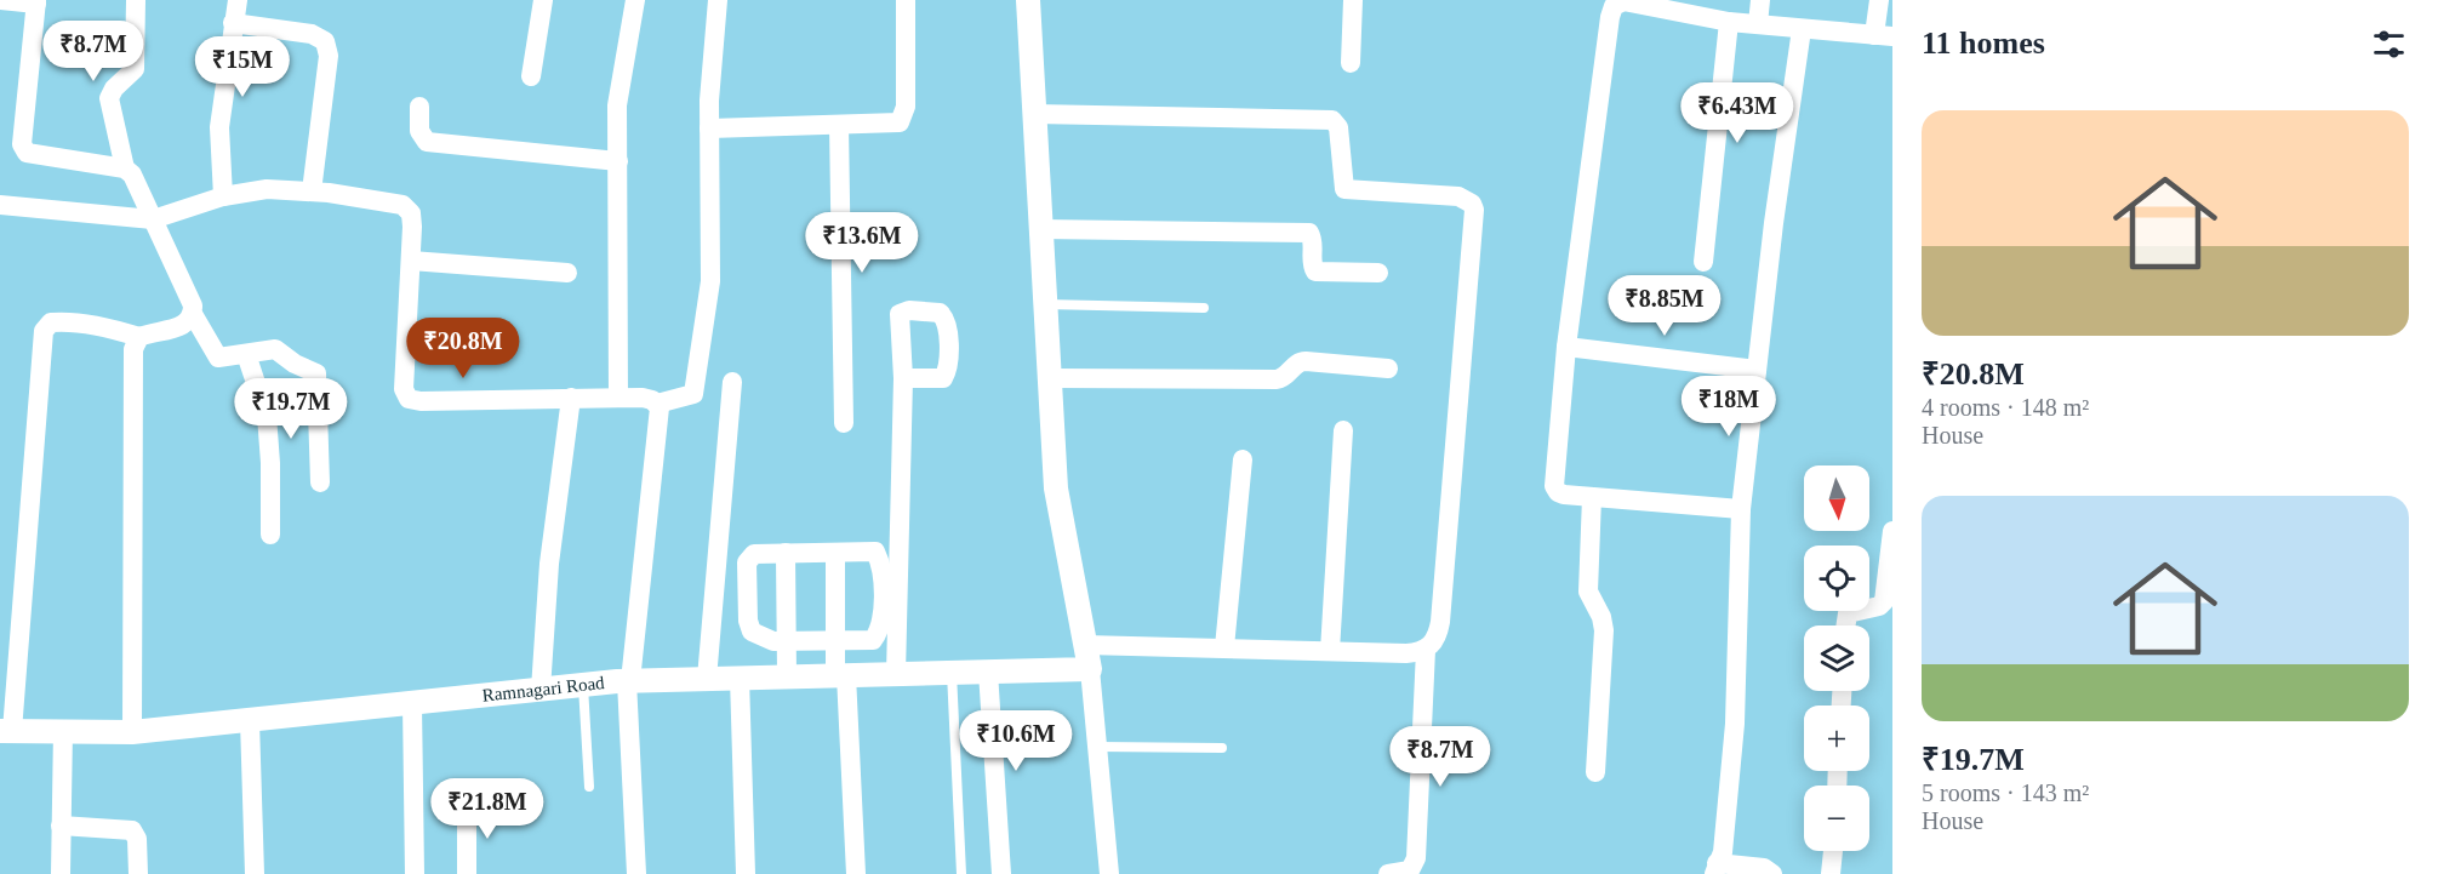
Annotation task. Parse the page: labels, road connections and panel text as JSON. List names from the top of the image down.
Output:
{
  "streets": {
    "street": ["Ramnagari Road"]
  },
  "north": "bottom",
  "page": {
    "heading": "11 homes",
    "price": [
      "₹8.7M",
      "₹15M",
      "₹6.43M",
      "₹13.6M",
      "₹8.85M",
      "₹20.8M",
      "₹18M",
      "₹19.7M",
      "₹10.6M",
      "₹8.7M",
      "₹21.8M"
    ],
    "list": [
      {
        "name": "₹20.8M",
        "note": "4 rooms · 148 m² · House"
      },
      {
        "name": "₹19.7M",
        "note": "5 rooms · 143 m² · House"
      }
    ],
    "map_buttons": ["+", "−"]
  }
}
